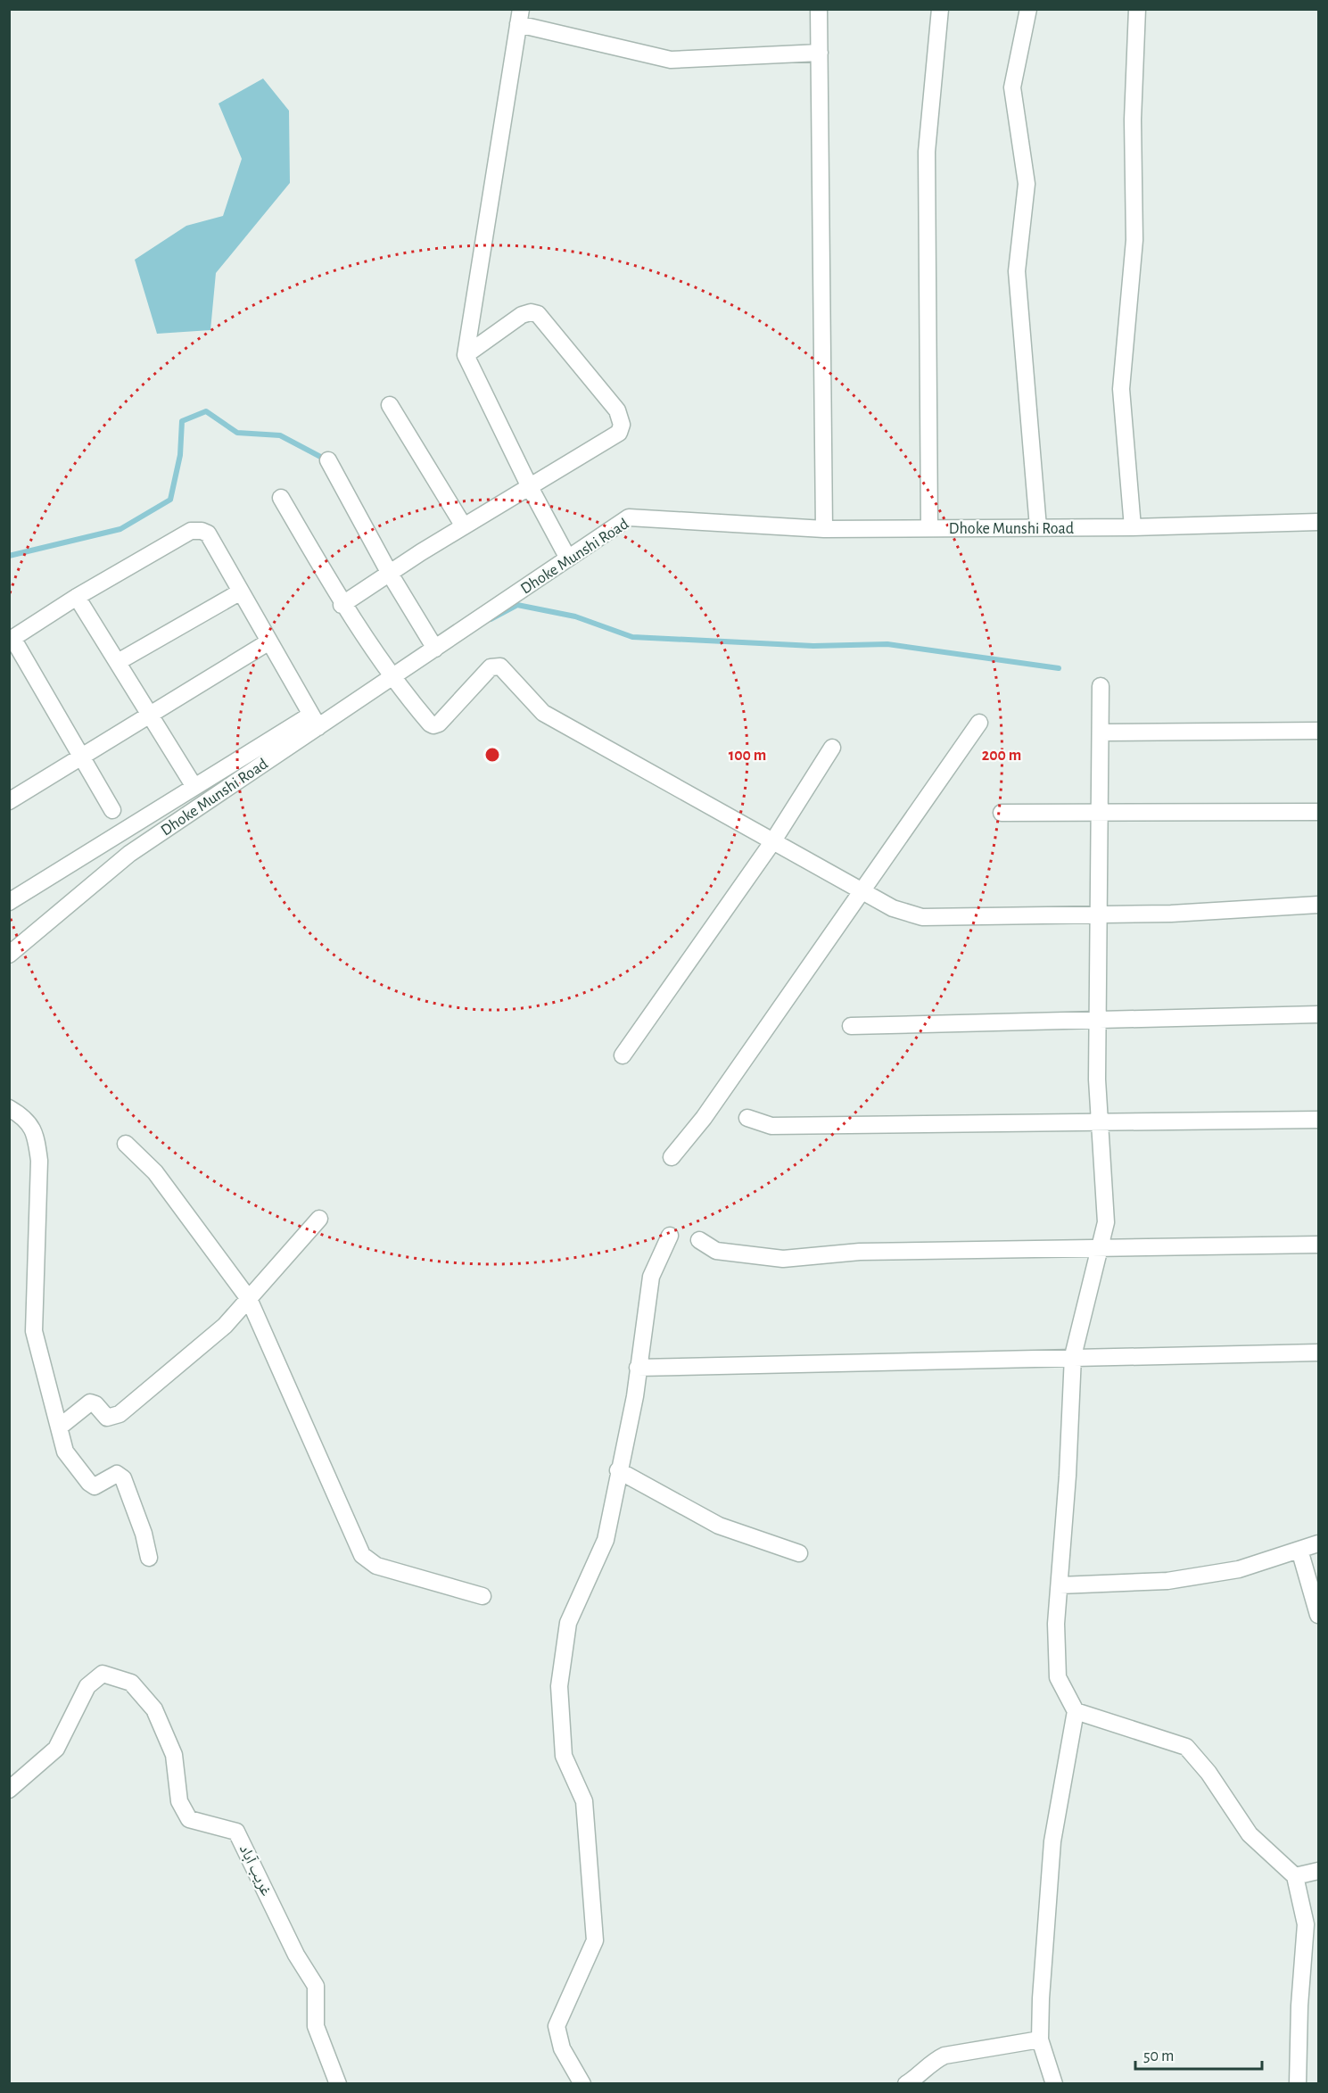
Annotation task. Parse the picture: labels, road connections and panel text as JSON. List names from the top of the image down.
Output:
{
  "streets": {
    "street": ["Dhoke Munshi Road", "غریب آباد"]
  },
  "scale_bar": "50 m",
  "rings": ["100 m", "200 m"]
}
